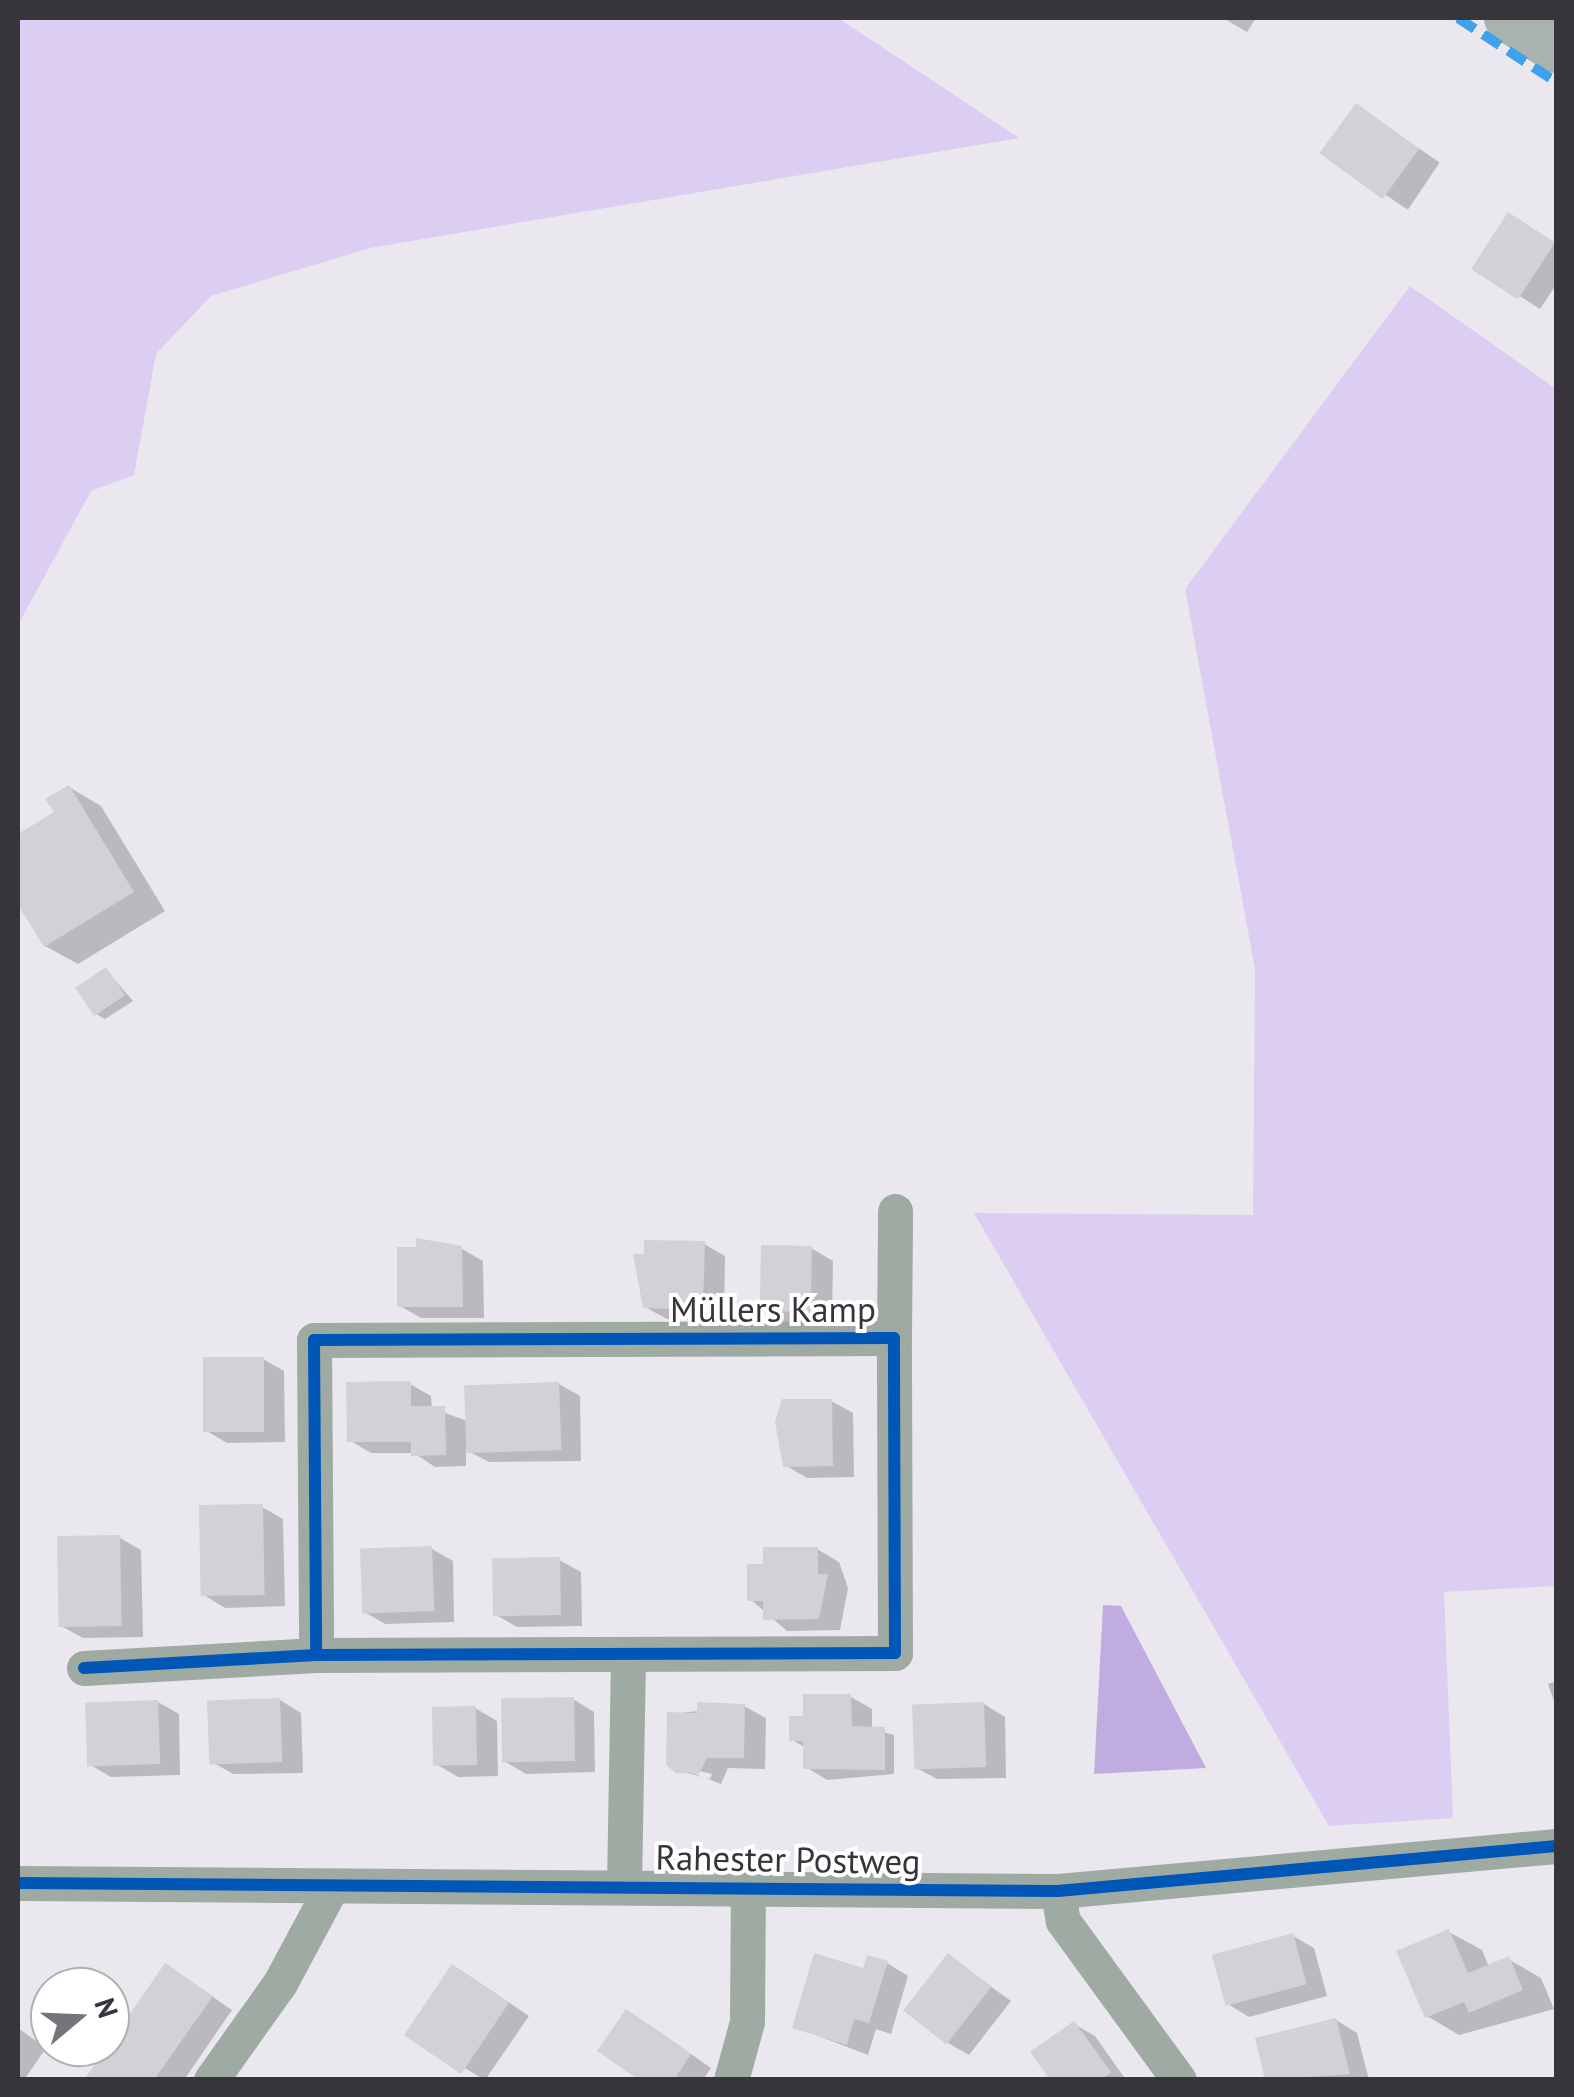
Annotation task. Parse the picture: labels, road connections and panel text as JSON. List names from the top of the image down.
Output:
{
  "streets": {
    "street": ["Müllers Kamp", "Rahester Postweg"]
  },
  "north": "right"
}
